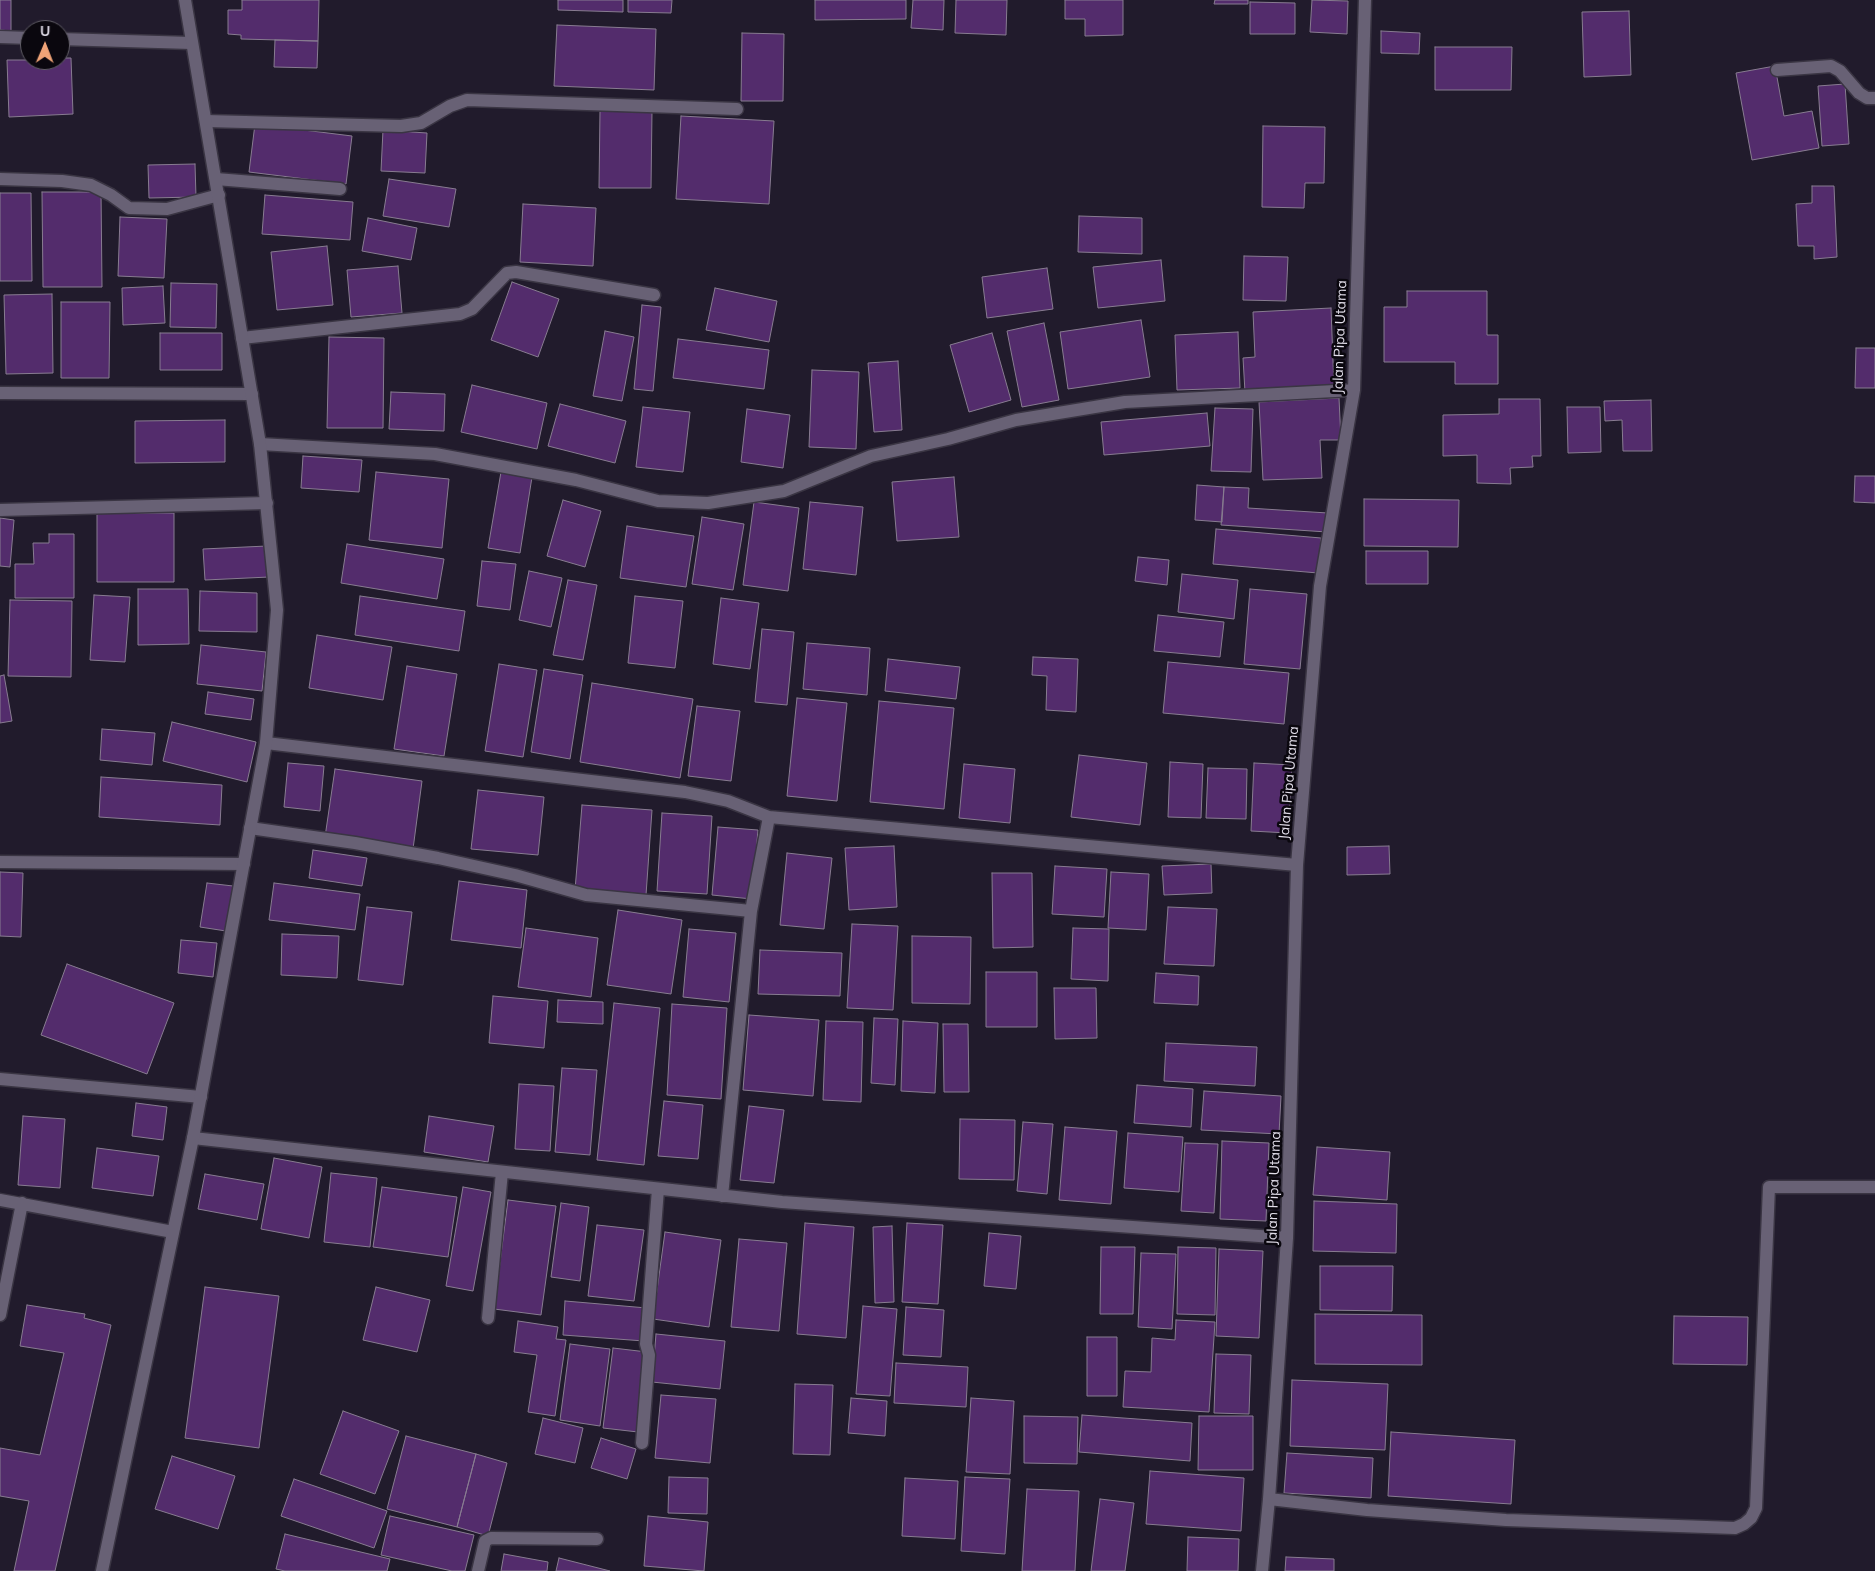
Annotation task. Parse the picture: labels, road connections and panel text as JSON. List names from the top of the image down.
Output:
{
  "streets": {
    "street": ["Jalan Pipa Utama"]
  },
  "north": "top"
}
